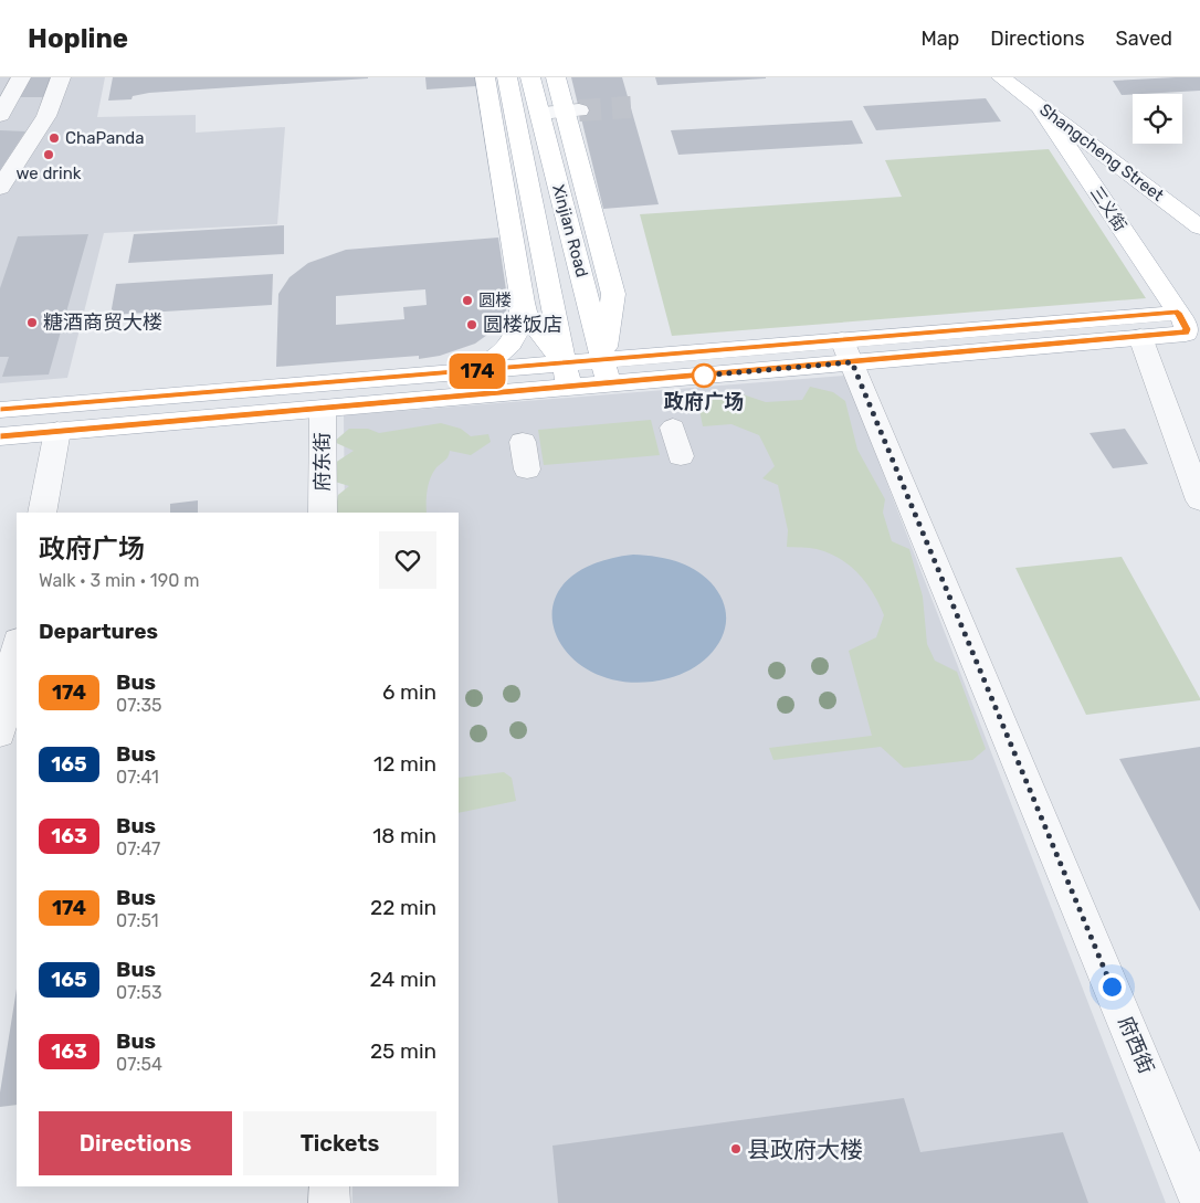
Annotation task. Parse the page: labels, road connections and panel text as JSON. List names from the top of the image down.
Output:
{
  "streets": {
    "main road": ["Shangcheng Street", "三义街", "Xinjian Road"],
    "street": ["府东街", "府西街"]
  },
  "crossings": [
    ["Shangcheng Street", "三义街"]
  ],
  "places": [
    "ChaPanda",
    "we drink",
    "圆楼",
    "糖酒商贸大楼",
    "圆楼饭店",
    "政府广场",
    "县政府大楼"
  ],
  "lines": ["bus line 174"],
  "page": {
    "header": "Hopline",
    "nav": ["Map", "Directions", "Saved"],
    "on_map": "174",
    "heading": [
      ["政府广场", "Walk · 3 min · 190 m"],
      "Departures"
    ],
    "list": [
      {
        "mark": "174",
        "name": "Bus",
        "note": "07:35",
        "value": "6 min"
      },
      {
        "mark": "165",
        "name": "Bus",
        "note": "07:41",
        "value": "12 min"
      },
      {
        "mark": "163",
        "name": "Bus",
        "note": "07:47",
        "value": "18 min"
      },
      {
        "mark": "174",
        "name": "Bus",
        "note": "07:51",
        "value": "22 min"
      },
      {
        "mark": "165",
        "name": "Bus",
        "note": "07:53",
        "value": "24 min"
      },
      {
        "mark": "163",
        "name": "Bus",
        "note": "07:54",
        "value": "25 min"
      }
    ],
    "buttons": ["Directions", "Tickets"]
  }
}
